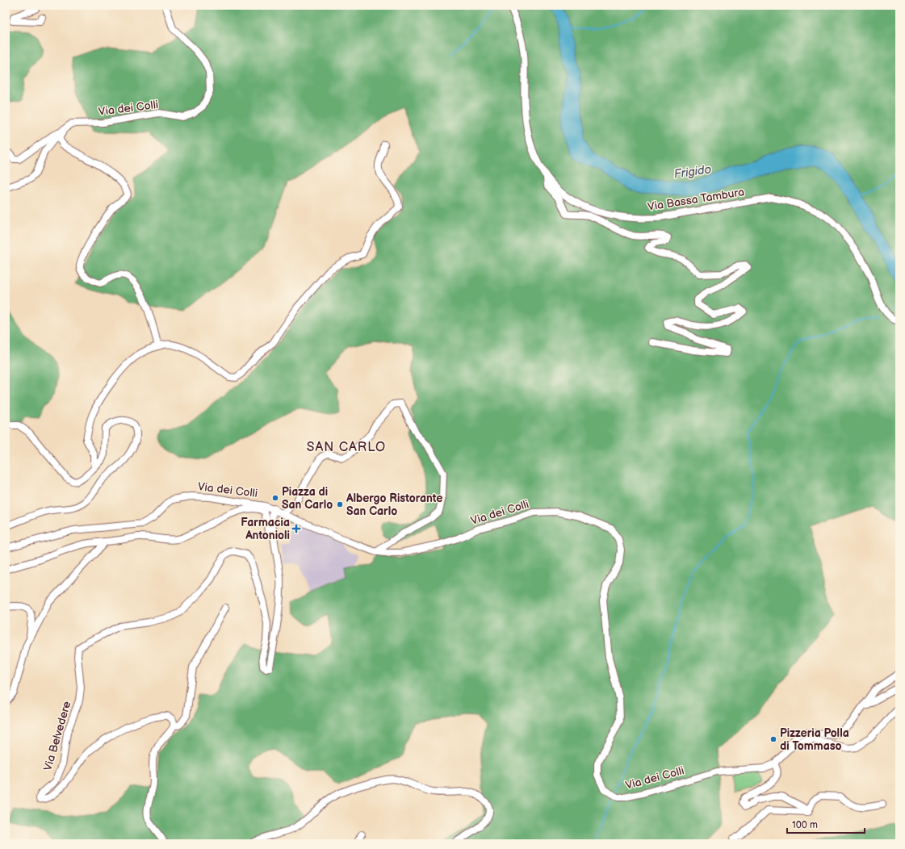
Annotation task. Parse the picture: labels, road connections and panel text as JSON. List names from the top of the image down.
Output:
{
  "streets": {
    "street": ["Via dei Colli", "Via Bassa Tambura", "Via Belvedere"]
  },
  "crossings": [
    ["Via dei Colli", "Via Belvedere"]
  ],
  "districts": ["SAN CARLO"],
  "water": ["Frigido"],
  "places": {
    "other": ["Piazza di San Carlo", "Albergo Ristorante San Carlo", "Pizzeria Polla di Tommaso"],
    "health": ["Farmacia Antonioli"]
  },
  "scale_bar": "100 m"
}
